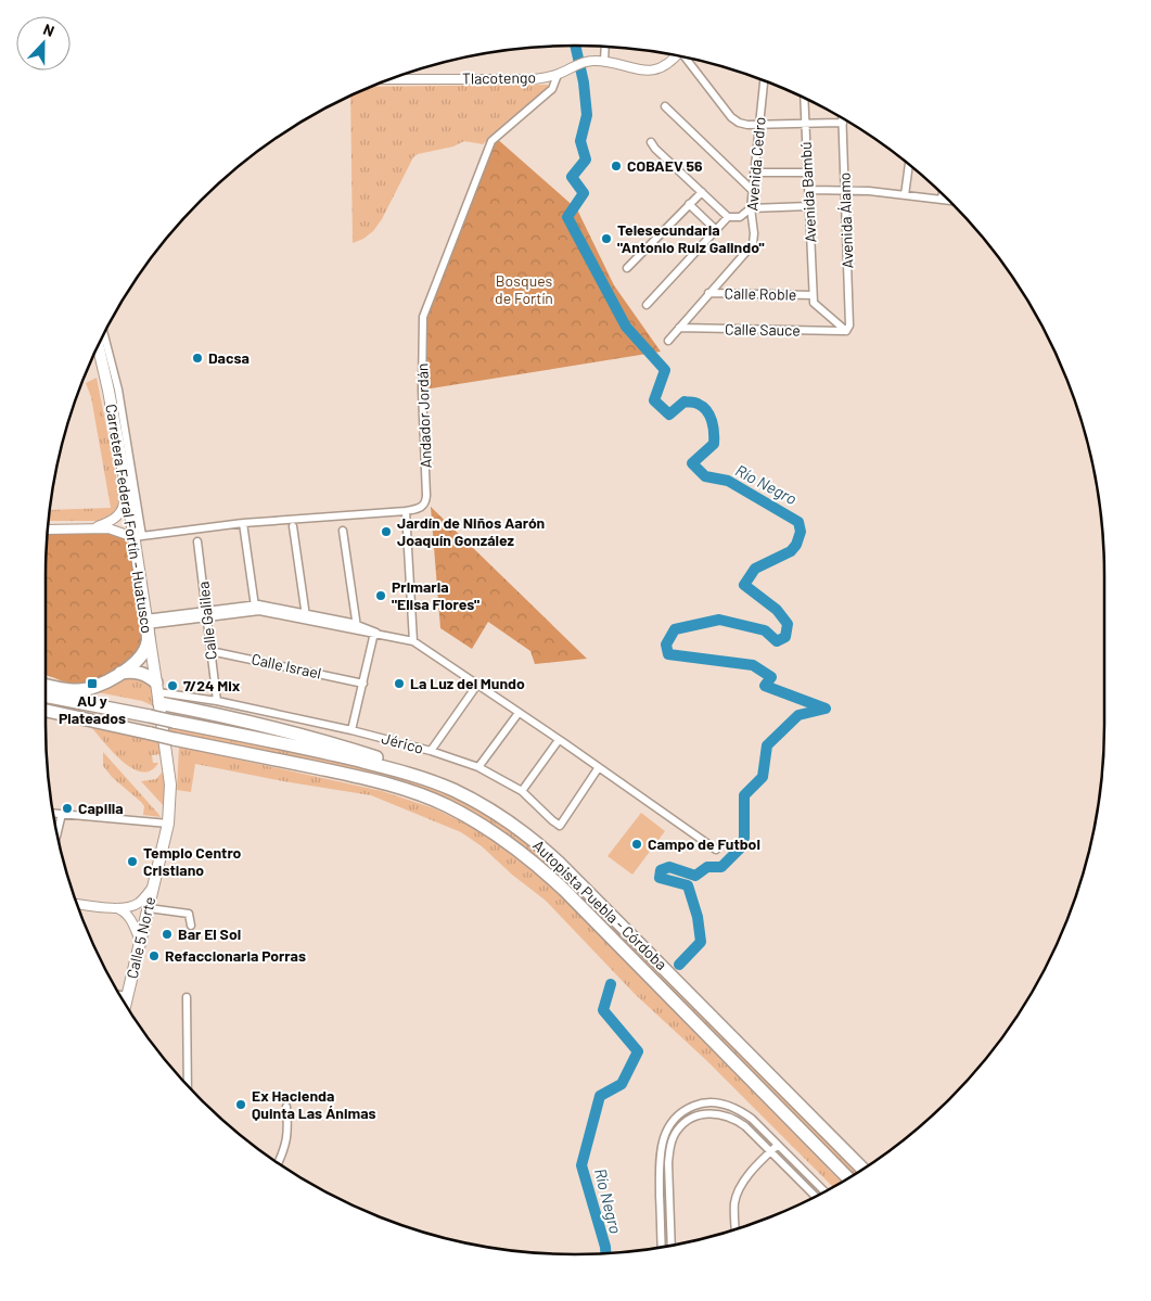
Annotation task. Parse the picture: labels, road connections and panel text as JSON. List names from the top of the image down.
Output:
{
  "streets": {
    "highway": ["Autopista Puebla - Córdoba"],
    "main road": ["Carretera Federal Fortín - Huatusco", "Calle 5 Norte"],
    "street": [
      "Tlacotengo",
      "Avenida Cedro",
      "Avenida Bambú",
      "Avenida Álamo",
      "Calle Roble",
      "Calle Sauce",
      "Andador Jordán",
      "Calle Galilea",
      "Calle Israel",
      "Jérico"
    ]
  },
  "crossings": [
    ["Tlacotengo", "Andador Jordán"],
    ["Avenida Cedro", "Calle Roble"],
    ["Avenida Bambú", "Calle Roble"],
    ["Avenida Álamo", "Calle Sauce"],
    ["Andador Jordán", "Carretera Federal Fortín - Huatusco"],
    ["Carretera Federal Fortín - Huatusco", "Jérico"],
    ["Carretera Federal Fortín - Huatusco", "Calle 5 Norte"],
    ["Calle Galilea", "Calle Israel"],
    ["Calle Galilea", "Jérico"],
    ["Jérico", "Calle 5 Norte"]
  ],
  "water": ["Río Negro"],
  "parks": ["Bosques de Fortín"],
  "places": {
    "other": [
      "COBAEV 56",
      "Telesecundaria \"Antonio Ruiz Galindo\"",
      "Dacsa",
      "Jardín de Niños Aarón Joaquín González",
      "Primaria \"Elisa Flores\"",
      "La Luz del Mundo",
      "7/24 Mix",
      "Capilla",
      "Campo de Futbol",
      "Templo Centro Cristiano",
      "Bar El Sol",
      "Refaccionaria Porras",
      "Ex Hacienda Quinta Las Ánimas"
    ],
    "transit": ["AU y Plateados"]
  },
  "north": "top"
}
